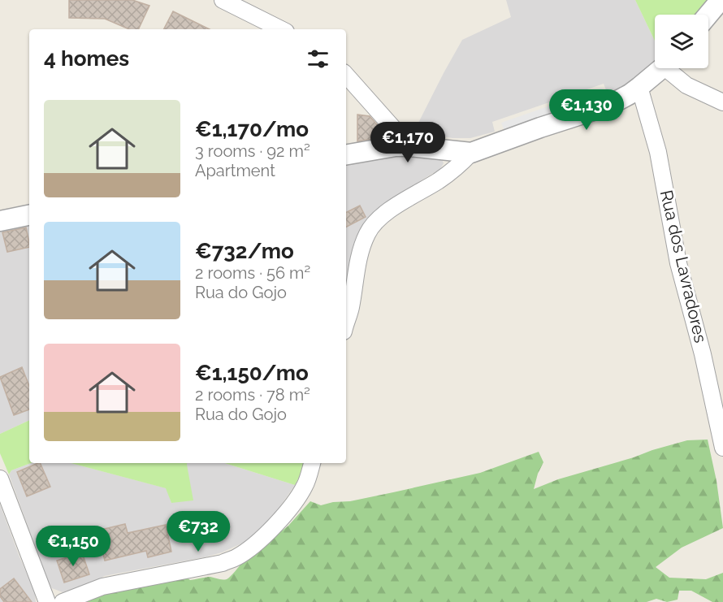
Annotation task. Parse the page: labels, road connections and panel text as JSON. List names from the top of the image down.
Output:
{
  "streets": {
    "street": ["Rua dos Lavradores"]
  },
  "page": {
    "heading": "4 homes",
    "list": [
      {
        "name": "€1,170/mo",
        "note": "3 rooms · 92 m² · Apartment"
      },
      {
        "name": "€732/mo",
        "note": "2 rooms · 56 m² · Rua do Gojo"
      },
      {
        "name": "€1,150/mo",
        "note": "2 rooms · 78 m² · Rua do Gojo"
      }
    ],
    "price": [
      "€1,130",
      "€1,170",
      "€732",
      "€1,150"
    ]
  }
}
